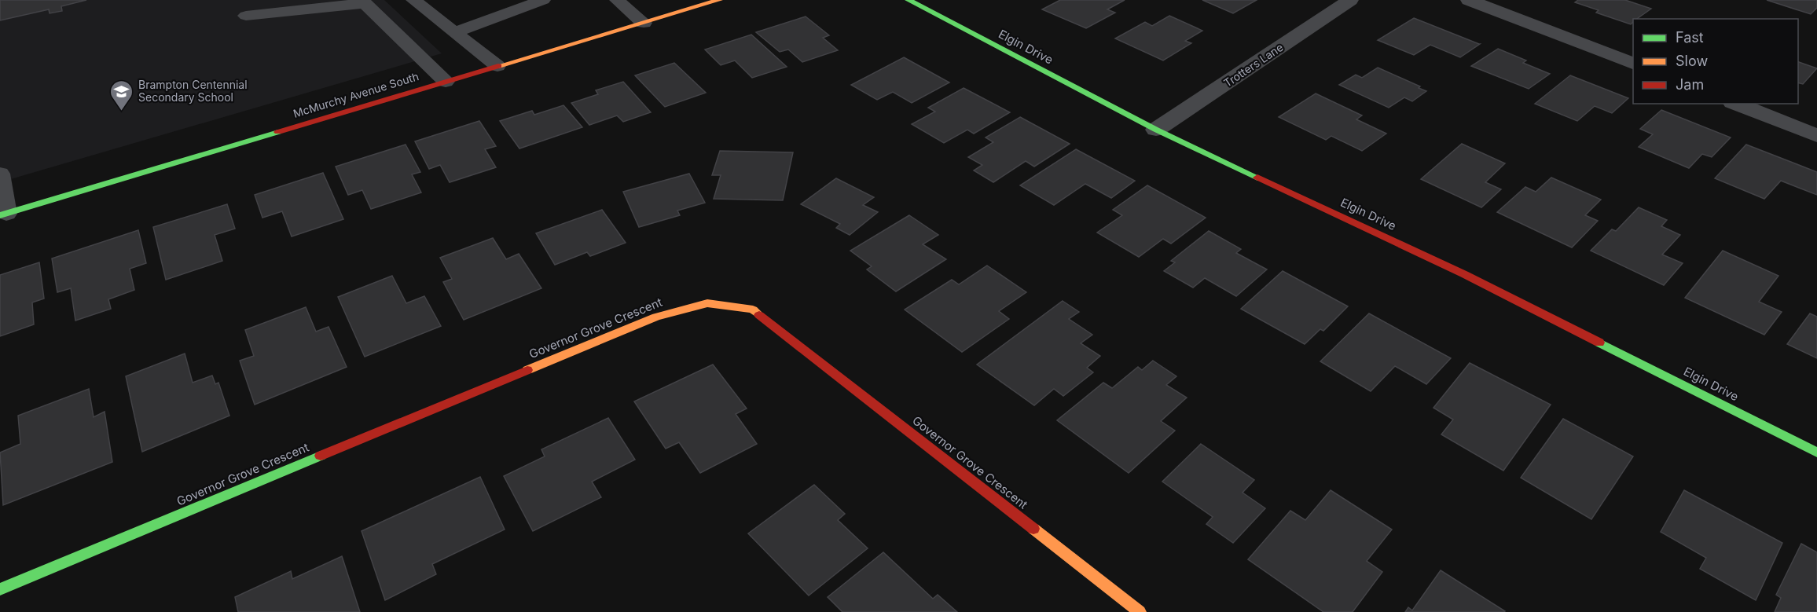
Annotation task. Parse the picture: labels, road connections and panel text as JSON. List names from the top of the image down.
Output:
{
  "streets": {
    "street": [
      "Elgin Drive",
      "Trotters Lane",
      "McMurchy Avenue South",
      "Governor Grove Crescent"
    ]
  },
  "crossings": [
    ["Elgin Drive", "Trotters Lane"]
  ],
  "places": {
    "school or university": ["Brampton Centennial Secondary School"]
  },
  "legend": ["Fast", "Slow", "Jam"]
}
